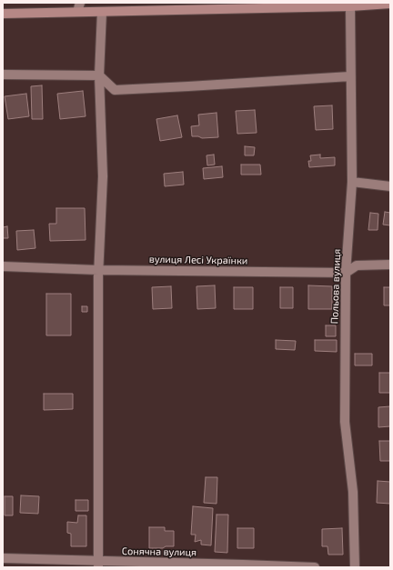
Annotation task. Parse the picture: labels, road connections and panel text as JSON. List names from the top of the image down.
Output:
{
  "streets": {
    "street": ["вулиця Лесі Українки", "Польова вулиця", "Сонячна вулиця"]
  },
  "crossings": [
    ["вулиця Лесі Українки", "Польова вулиця"]
  ]
}
